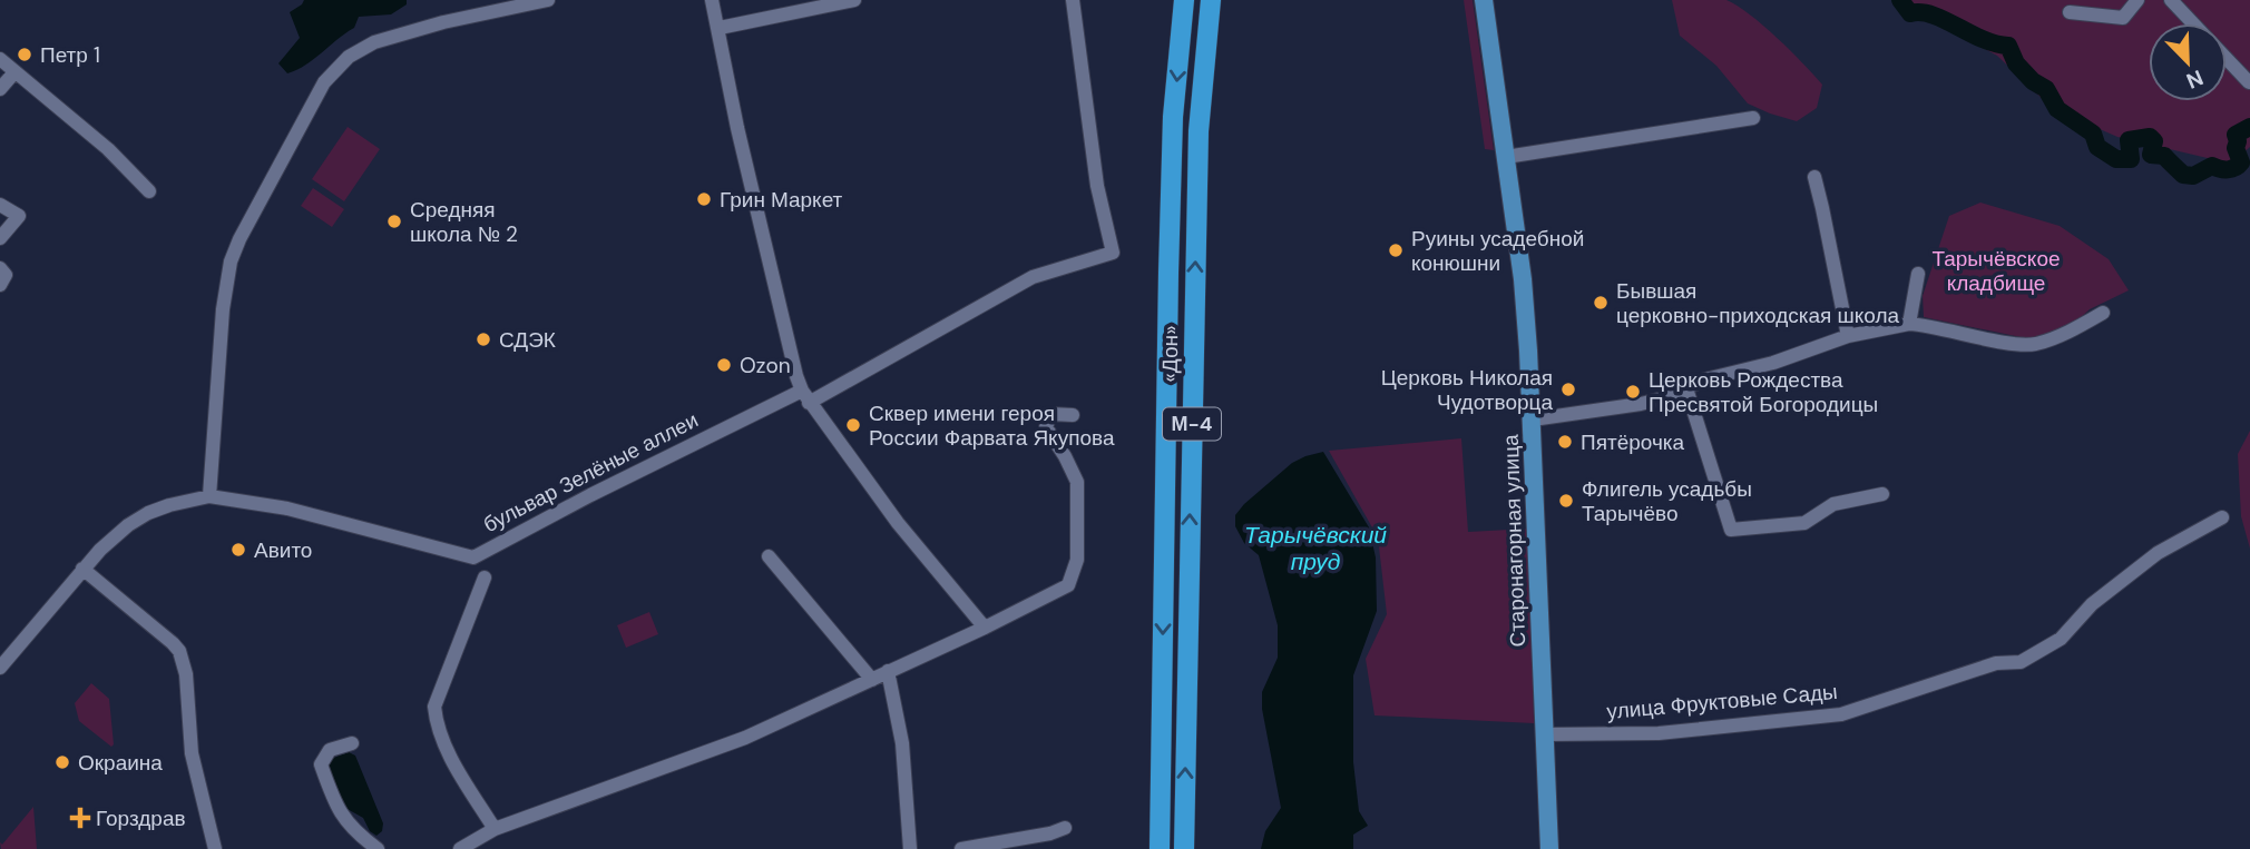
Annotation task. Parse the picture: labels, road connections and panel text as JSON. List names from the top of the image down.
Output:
{
  "streets": {
    "highway": ["«Дон»", "М-4"],
    "main road": ["Старонагорная улица"],
    "street": ["бульвар Зелёные аллеи", "улица Фруктовые Сады"]
  },
  "crossings": [
    ["Старонагорная улица", "улица Фруктовые Сады"]
  ],
  "water": ["Тарычёвский пруд"],
  "parks": ["Тарычёвское кладбище"],
  "places": {
    "other": [
      "Петр 1",
      "Грин Маркет",
      "Средняя школа № 2",
      "Руины усадебной конюшни",
      "Бывшая церковно-приходская школа",
      "СДЭК",
      "Ozon",
      "Церковь Николая Чудотворца",
      "Церковь Рождества Пресвятой Богородицы",
      "Сквер имени героя России Фарвата Якупова",
      "Пятёрочка",
      "Флигель усадьбы Тарычёво",
      "Авито",
      "Окраина"
    ],
    "health": ["Горздрав"]
  },
  "north": "bottom right"
}
